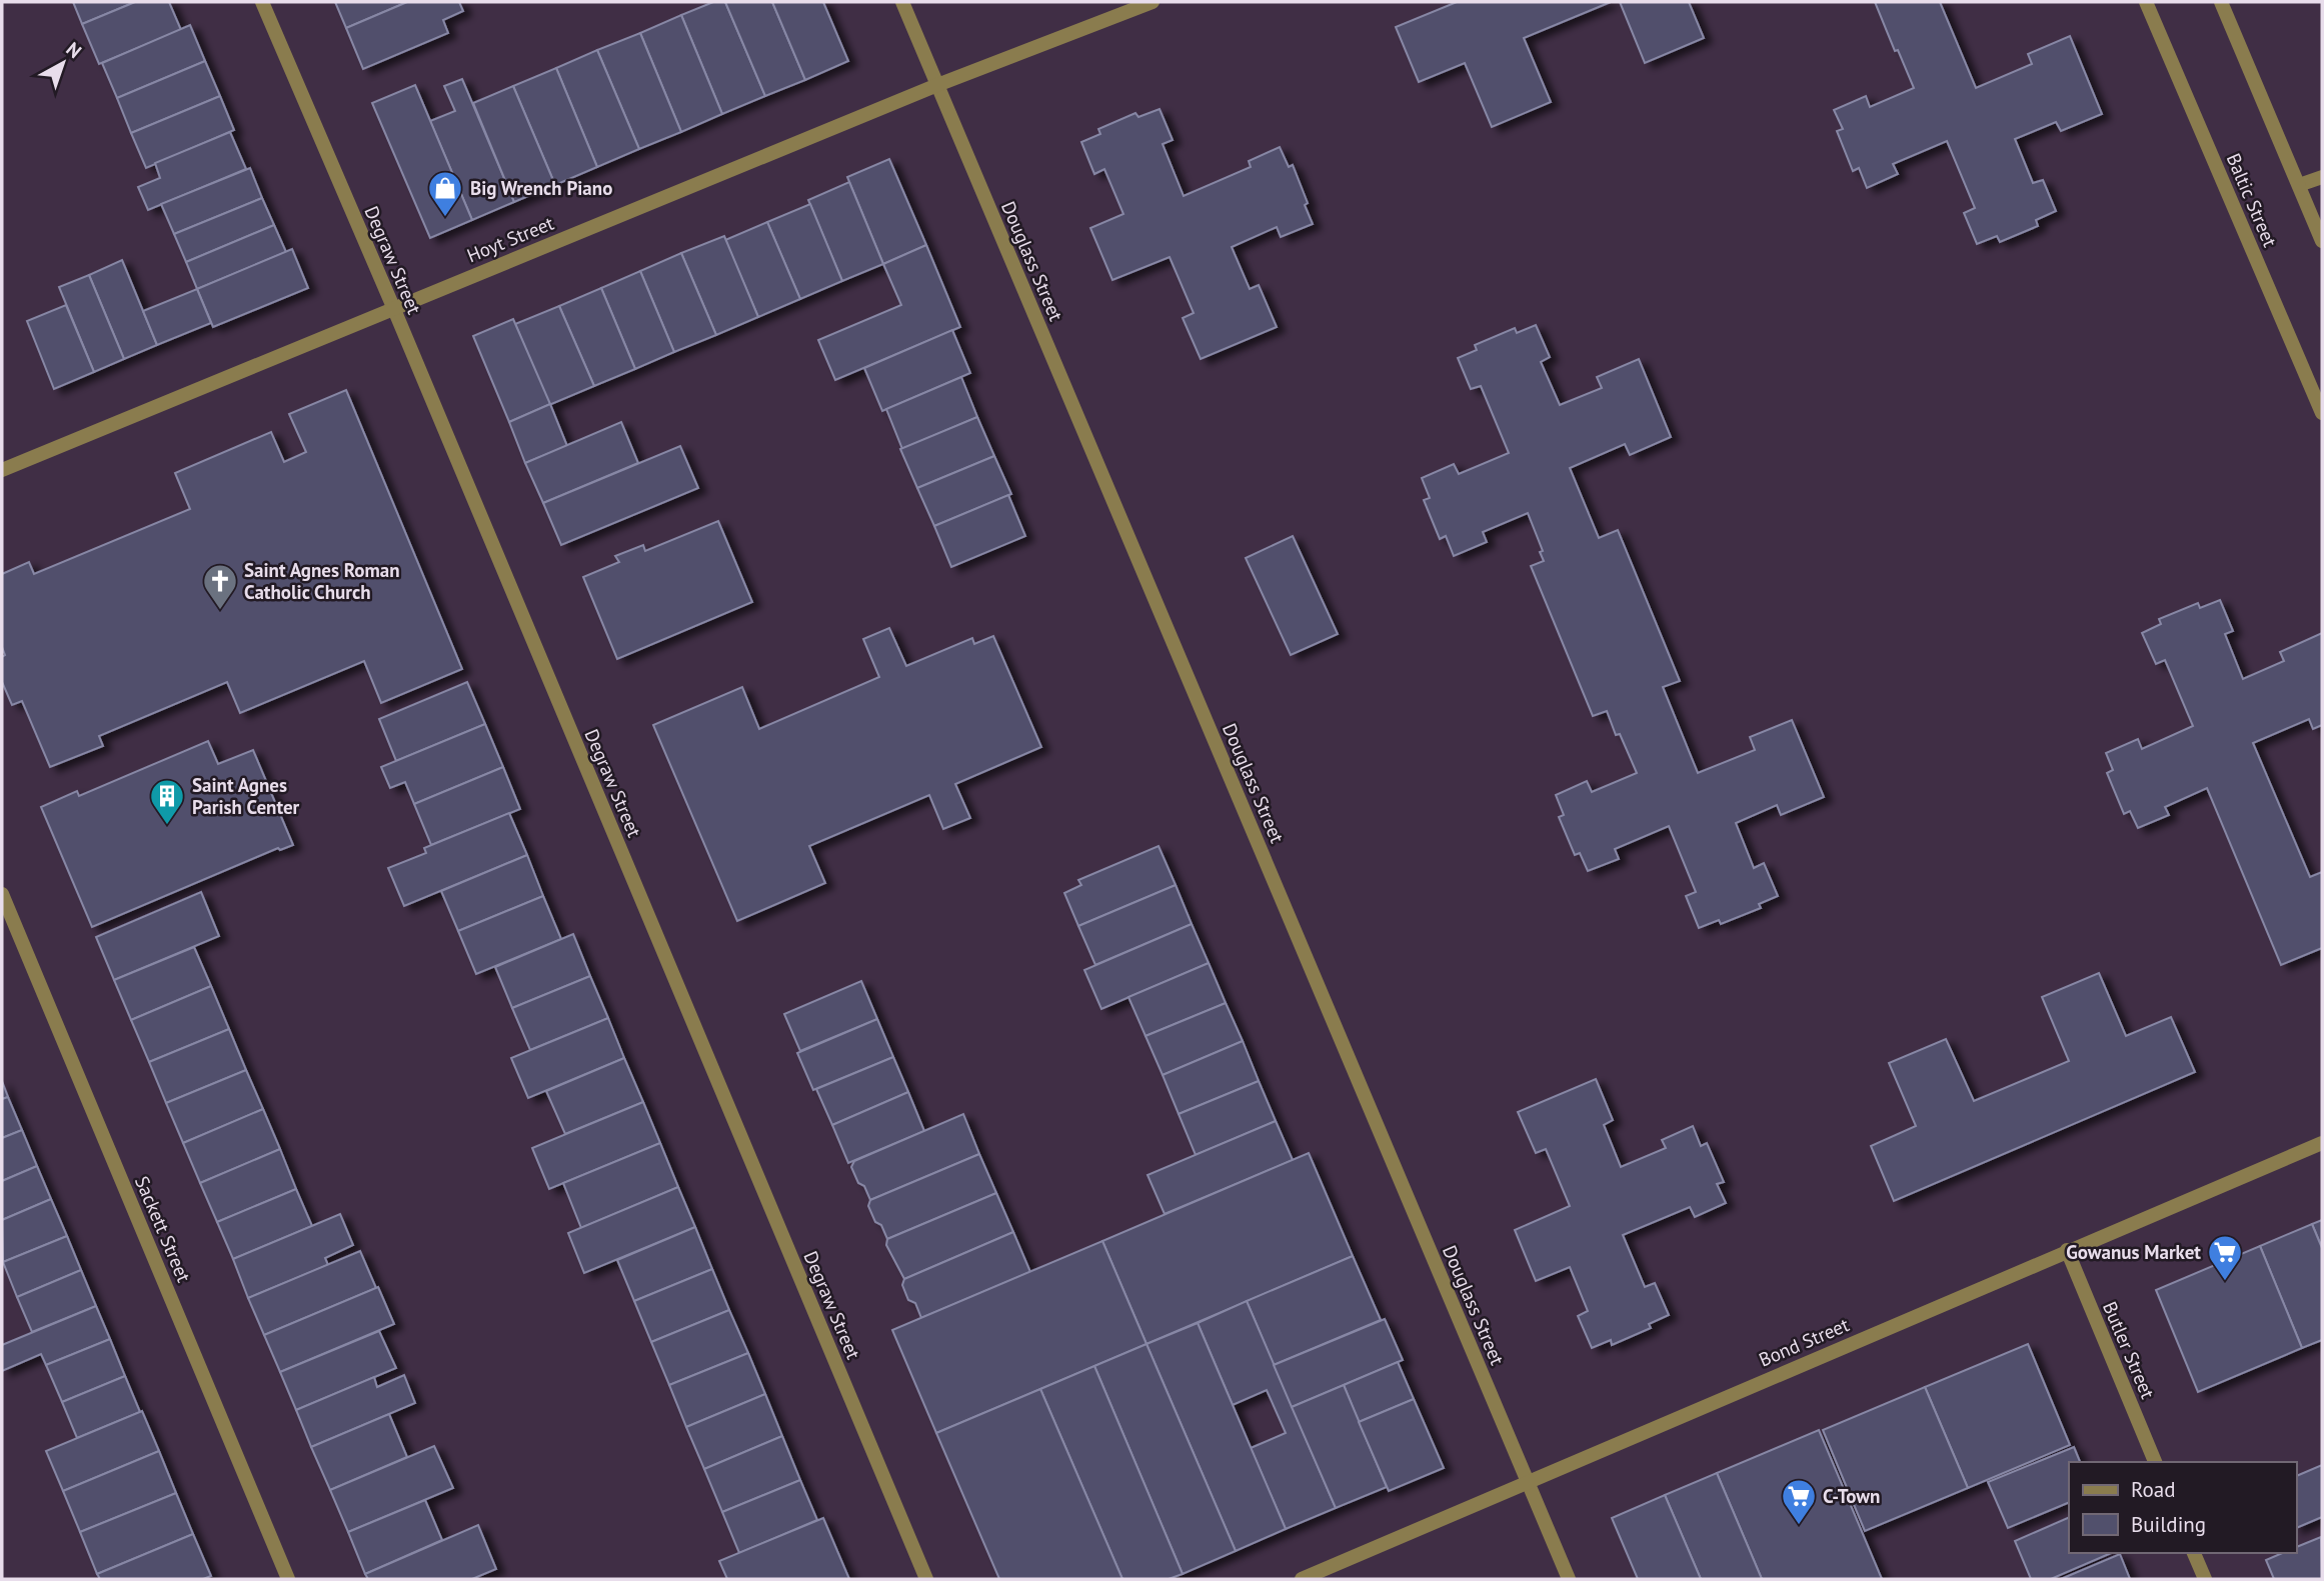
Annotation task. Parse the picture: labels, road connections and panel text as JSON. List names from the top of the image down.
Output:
{
  "streets": {
    "street": [
      "Baltic Street",
      "Hoyt Street",
      "Degraw Street",
      "Douglass Street",
      "Sackett Street",
      "Bond Street",
      "Butler Street"
    ]
  },
  "crossings": [
    ["Hoyt Street", "Degraw Street"],
    ["Hoyt Street", "Douglass Street"],
    ["Douglass Street", "Bond Street"],
    ["Bond Street", "Butler Street"]
  ],
  "places": {
    "shop": ["Big Wrench Piano"],
    "church": ["Saint Agnes Roman Catholic Church"],
    "building": ["Saint Agnes Parish Center"],
    "supermarket": ["Gowanus Market", "C-Town"]
  },
  "legend": ["Road", "Building"],
  "north": "top right"
}
